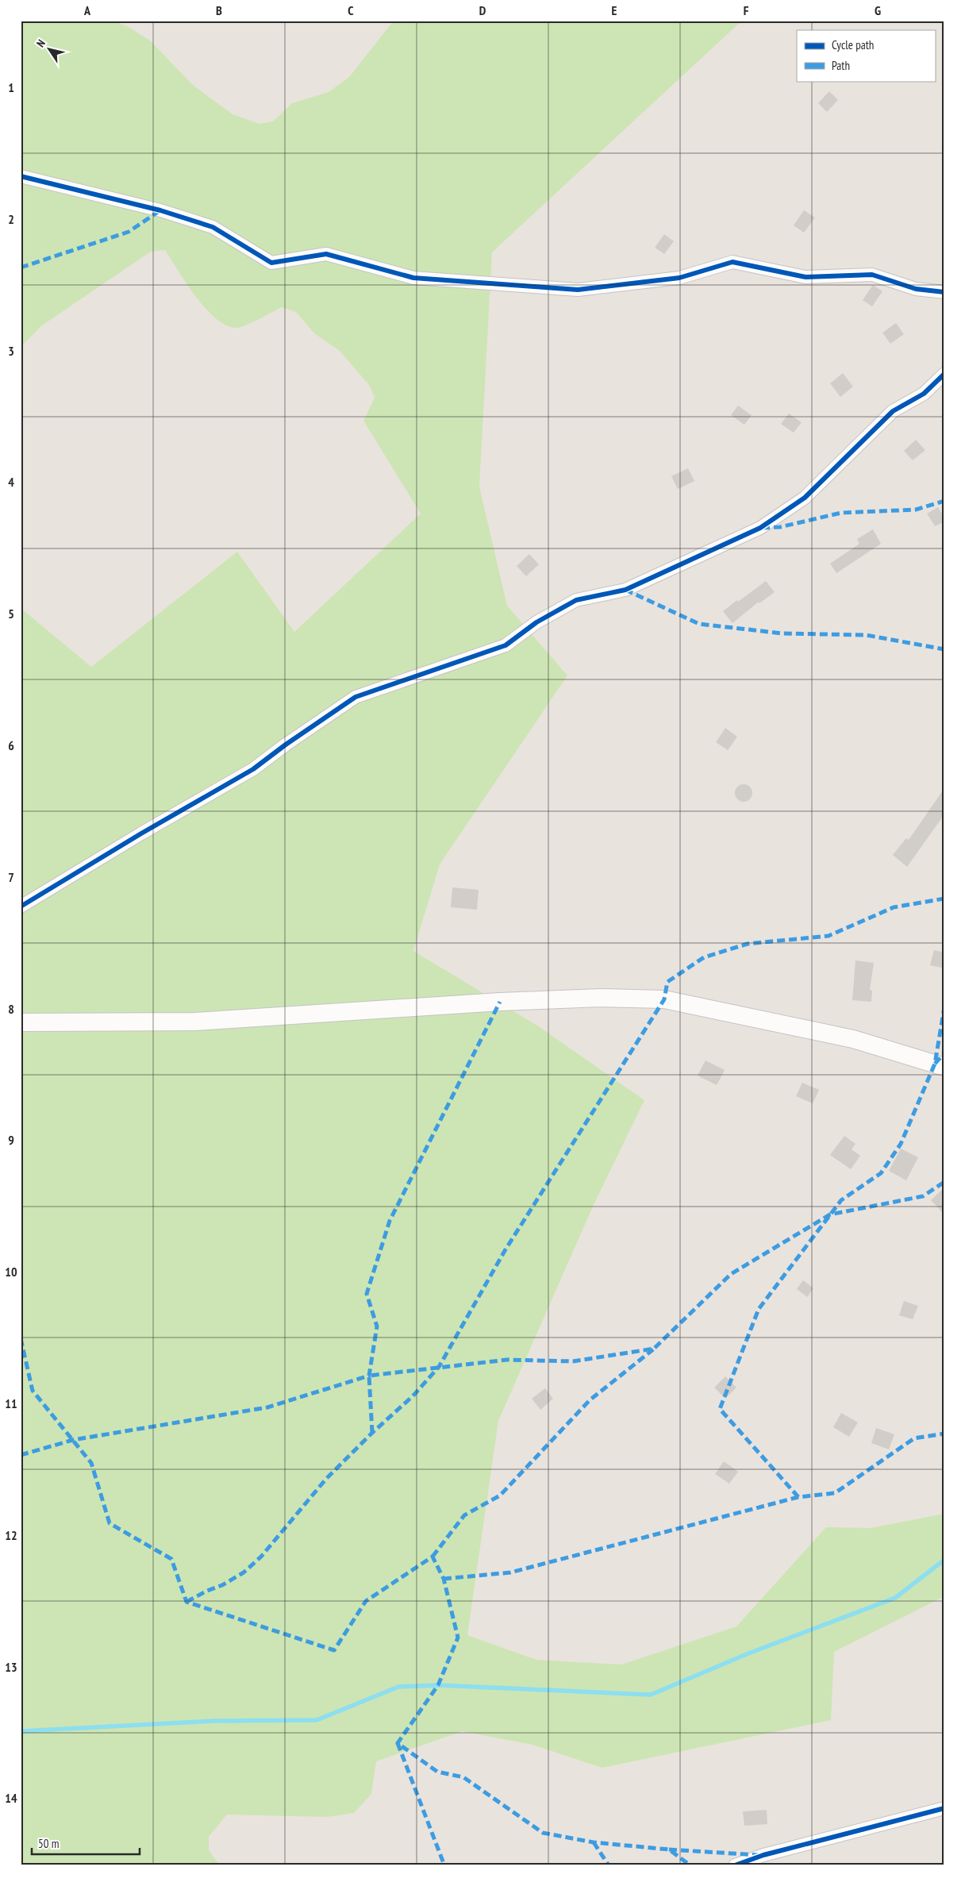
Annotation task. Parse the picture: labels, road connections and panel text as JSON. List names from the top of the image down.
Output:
{
  "legend": ["Cycle path", "Path"],
  "scale_bar": "50 m",
  "north": "top left",
  "grid": {
    "columns": [
      "A",
      "B",
      "C",
      "D",
      "E",
      "F",
      "G"
    ],
    "rows": [
      "1",
      "2",
      "3",
      "4",
      "5",
      "6",
      "7",
      "8",
      "9",
      "10",
      "11",
      "12",
      "13",
      "14"
    ]
  }
}
